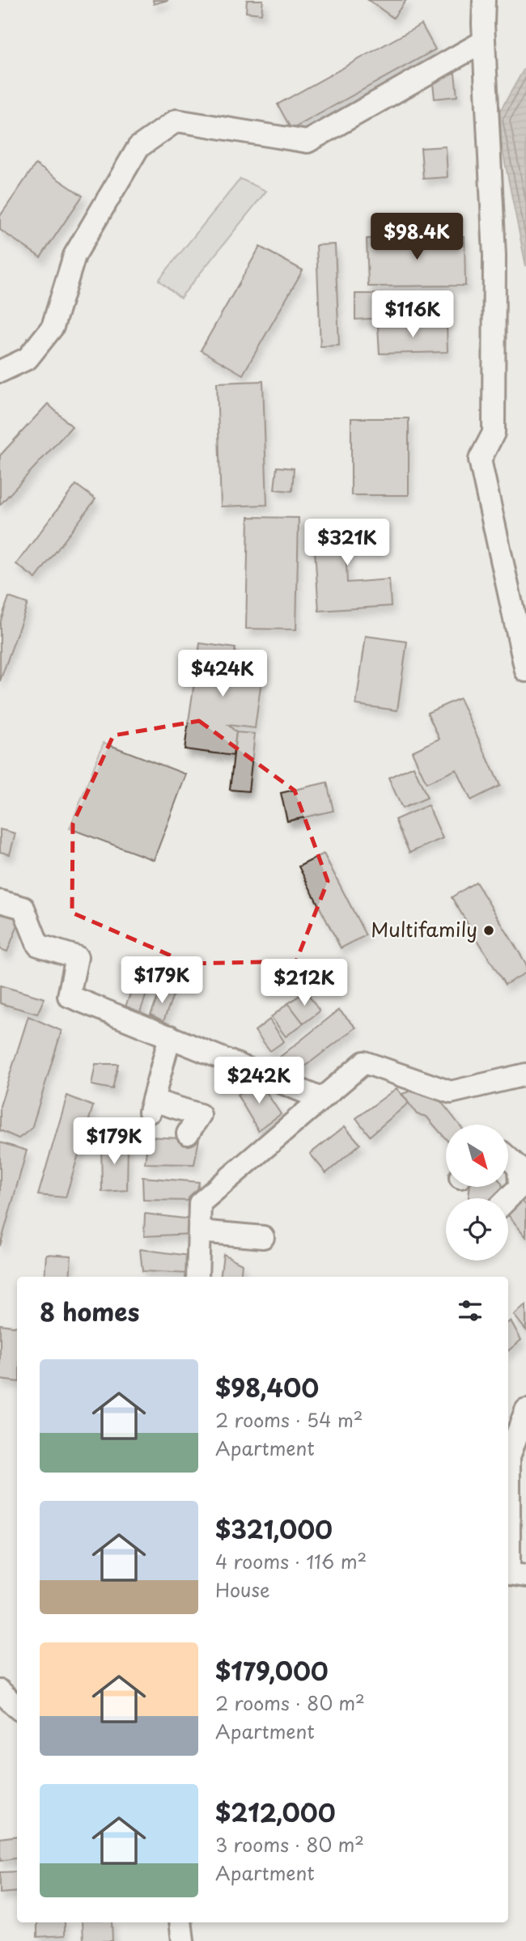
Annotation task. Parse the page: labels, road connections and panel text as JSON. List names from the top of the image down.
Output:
{
  "places": ["Multifamily"],
  "north": "bottom right",
  "page": {
    "price": [
      "$98.4K",
      "$116K",
      "$321K",
      "$424K",
      "$179K",
      "$212K",
      "$242K",
      "$179K"
    ],
    "heading": "8 homes",
    "list": [
      {
        "name": "$98,400",
        "note": "2 rooms · 54 m² · Apartment"
      },
      {
        "name": "$321,000",
        "note": "4 rooms · 116 m² · House"
      },
      {
        "name": "$179,000",
        "note": "2 rooms · 80 m² · Apartment"
      },
      {
        "name": "$212,000",
        "note": "3 rooms · 80 m² · Apartment"
      }
    ]
  }
}
